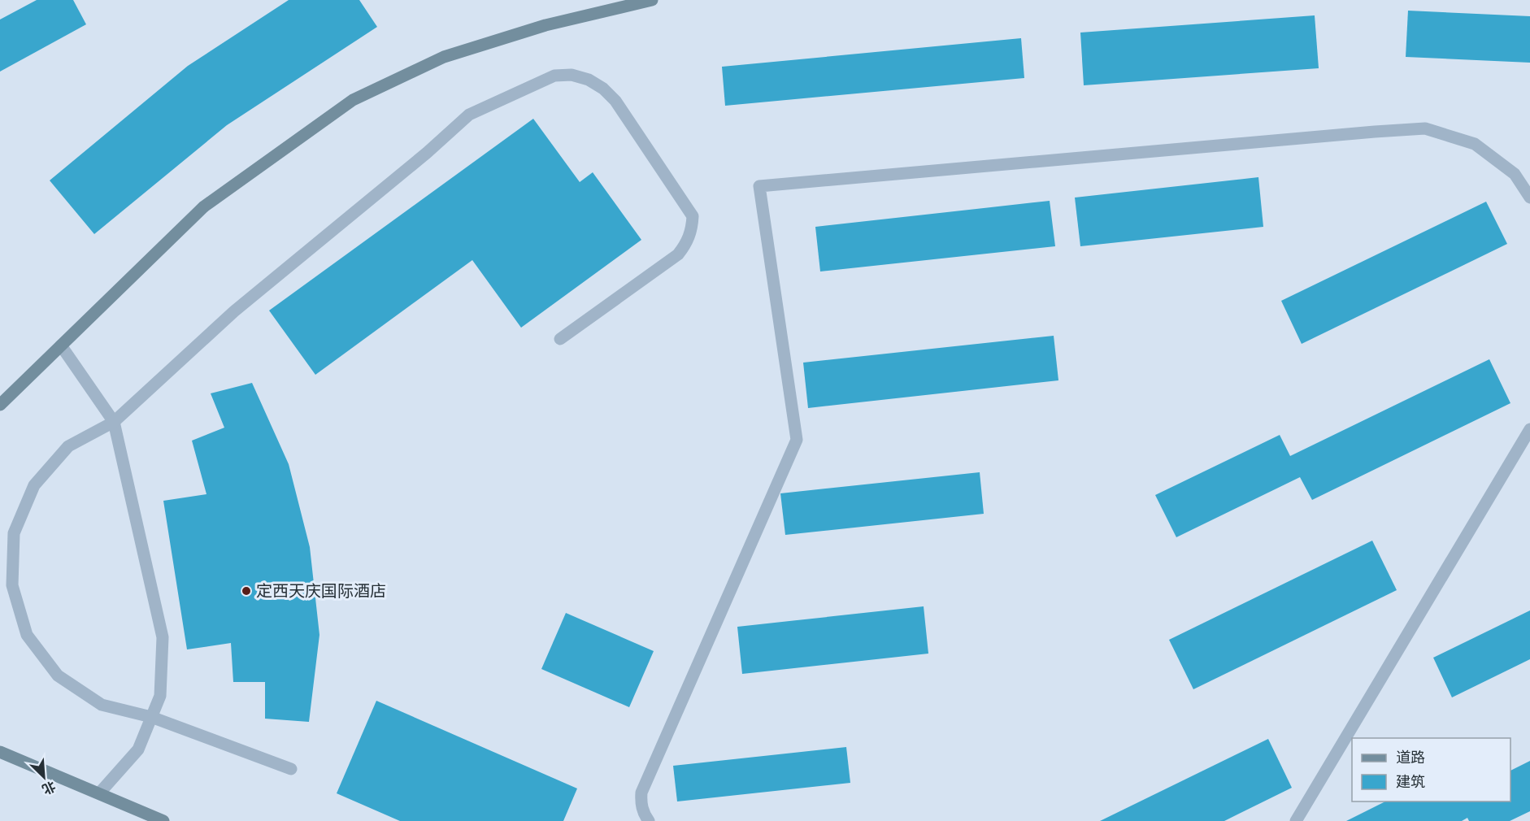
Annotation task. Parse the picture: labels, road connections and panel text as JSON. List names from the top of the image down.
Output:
{
  "places": ["定西天庆国际酒店"],
  "legend": ["道路", "建筑"],
  "north": "bottom right"
}
